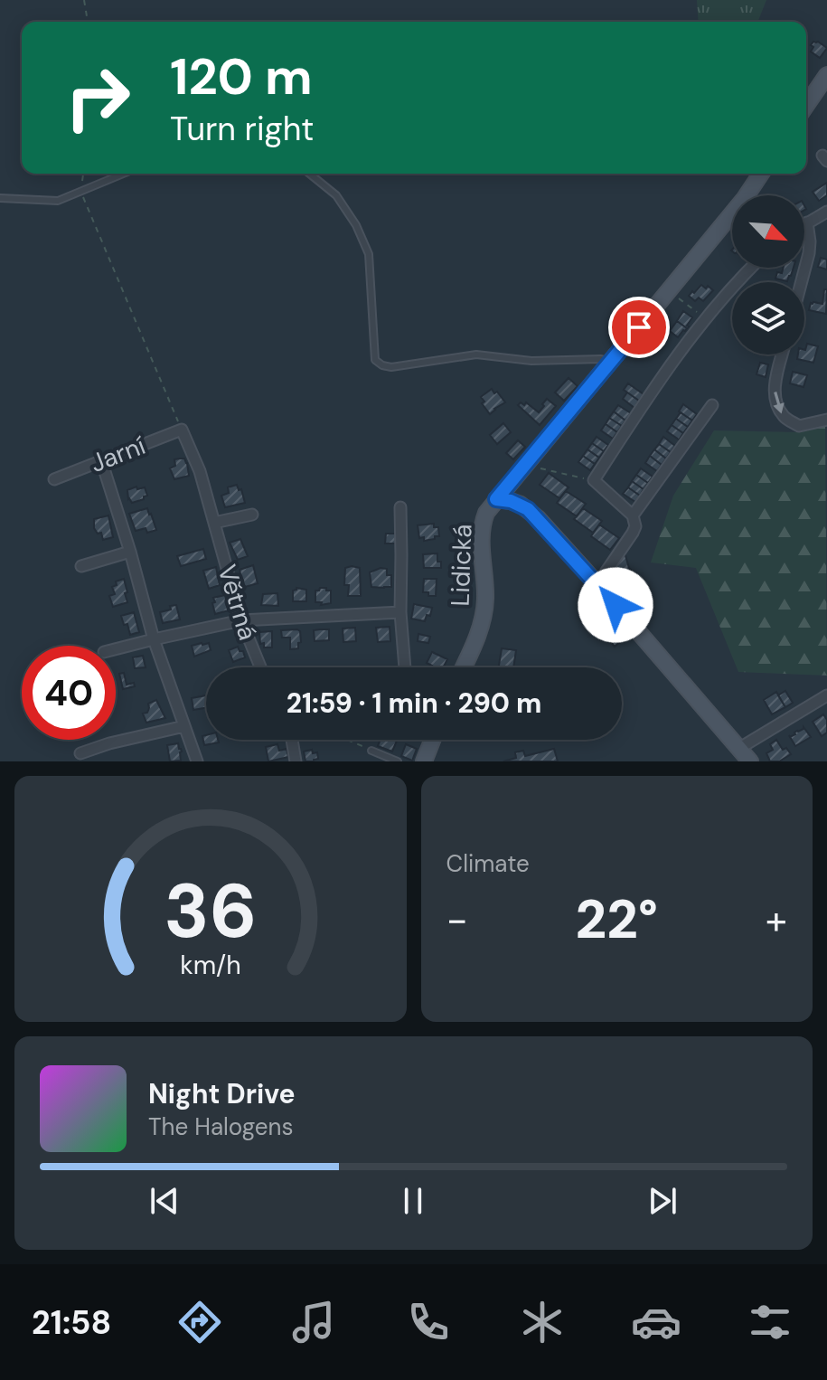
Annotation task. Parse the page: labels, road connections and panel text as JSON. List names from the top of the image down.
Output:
{
  "streets": {
    "street": ["Jarní", "Lidická", "Větrná"]
  },
  "crossings": [
    ["Jarní", "Větrná"]
  ],
  "north": "bottom right",
  "page": {
    "turn": ["120 m", "Turn right"],
    "limit": "40",
    "trip": "21:59 · 1 min · 290 m",
    "tile": "Climate",
    "heat": ["−", "22°", "+"],
    "song": ["Night Drive", "The Halogens"],
    "tabs": "21:58",
    "gauge": ["36", "km/h"]
  }
}
